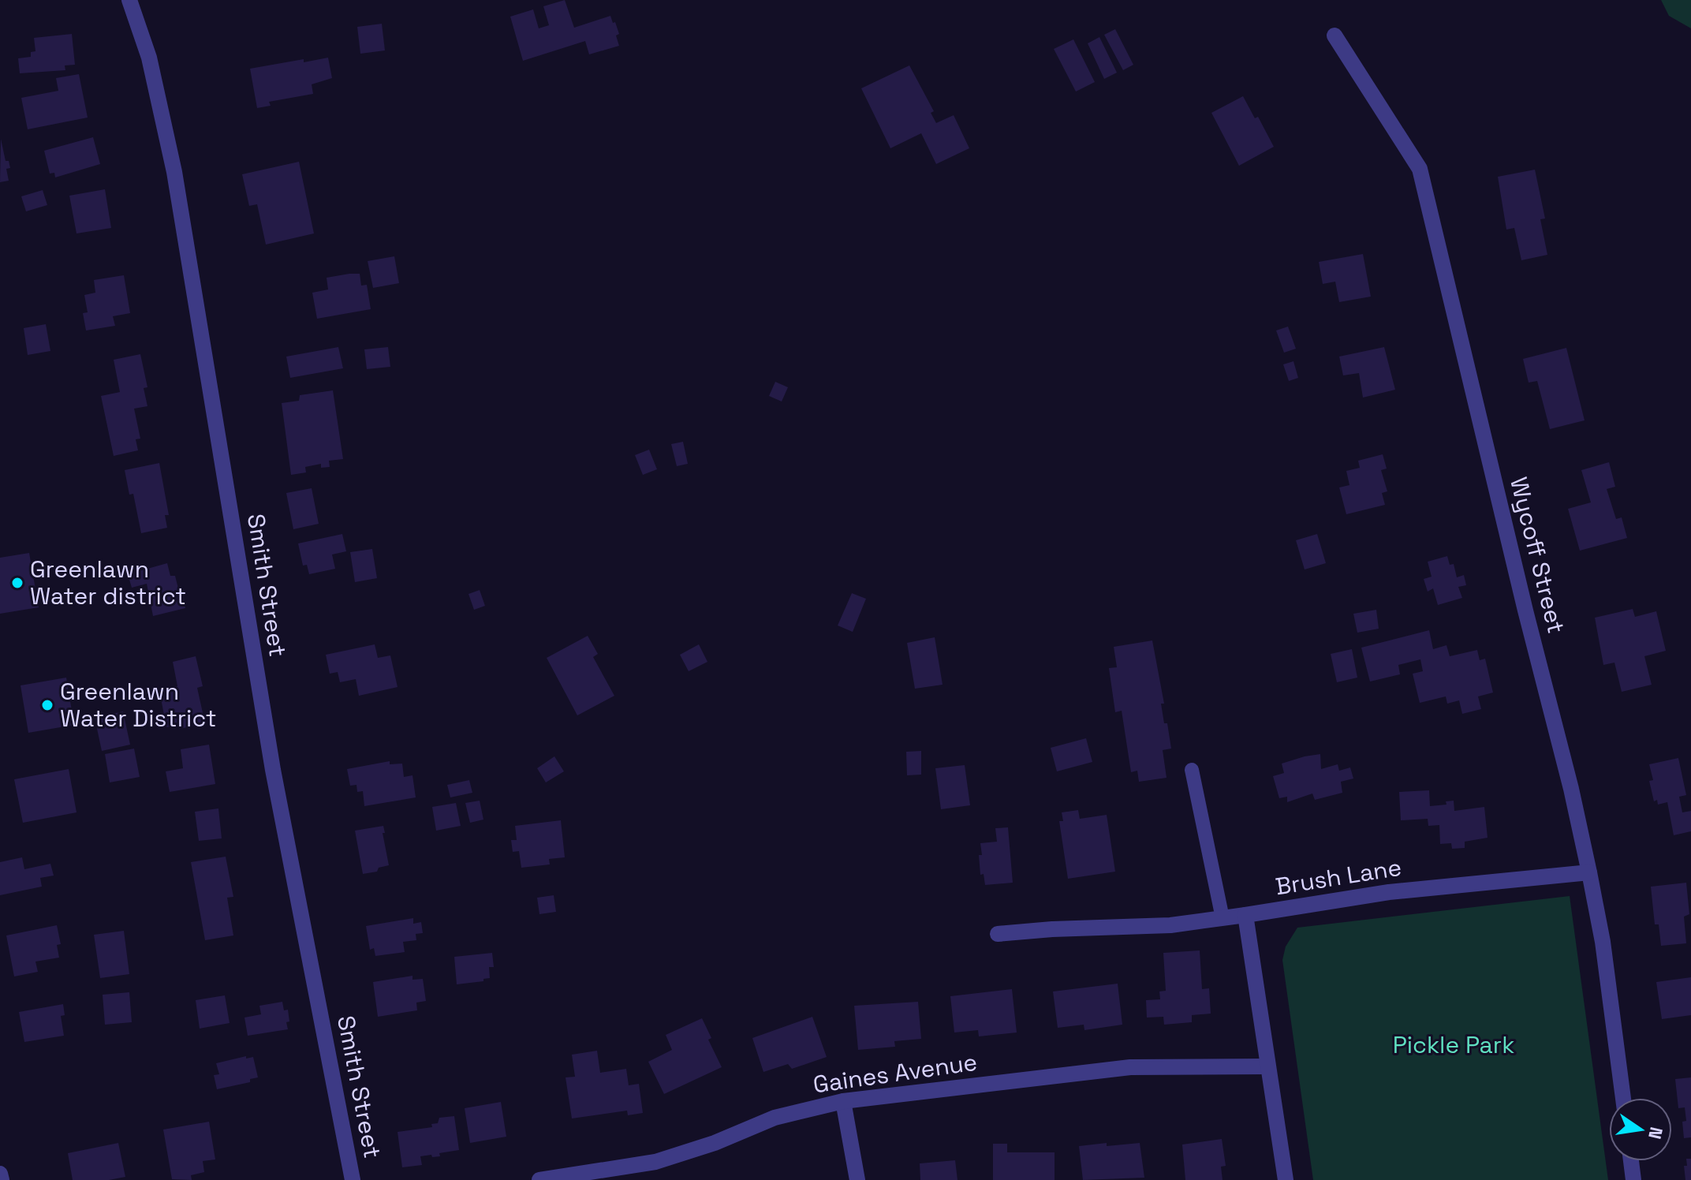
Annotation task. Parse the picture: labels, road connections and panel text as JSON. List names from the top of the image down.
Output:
{
  "streets": {
    "street": [
      "Wycoff Street",
      "Smith Street",
      "Brush Lane",
      "Gaines Avenue"
    ]
  },
  "crossings": [
    ["Wycoff Street", "Brush Lane"],
    ["Brush Lane", "Gaines Avenue"]
  ],
  "parks": ["Pickle Park"],
  "places": ["Greenlawn Water district", "Greenlawn Water District"],
  "north": "right"
}
